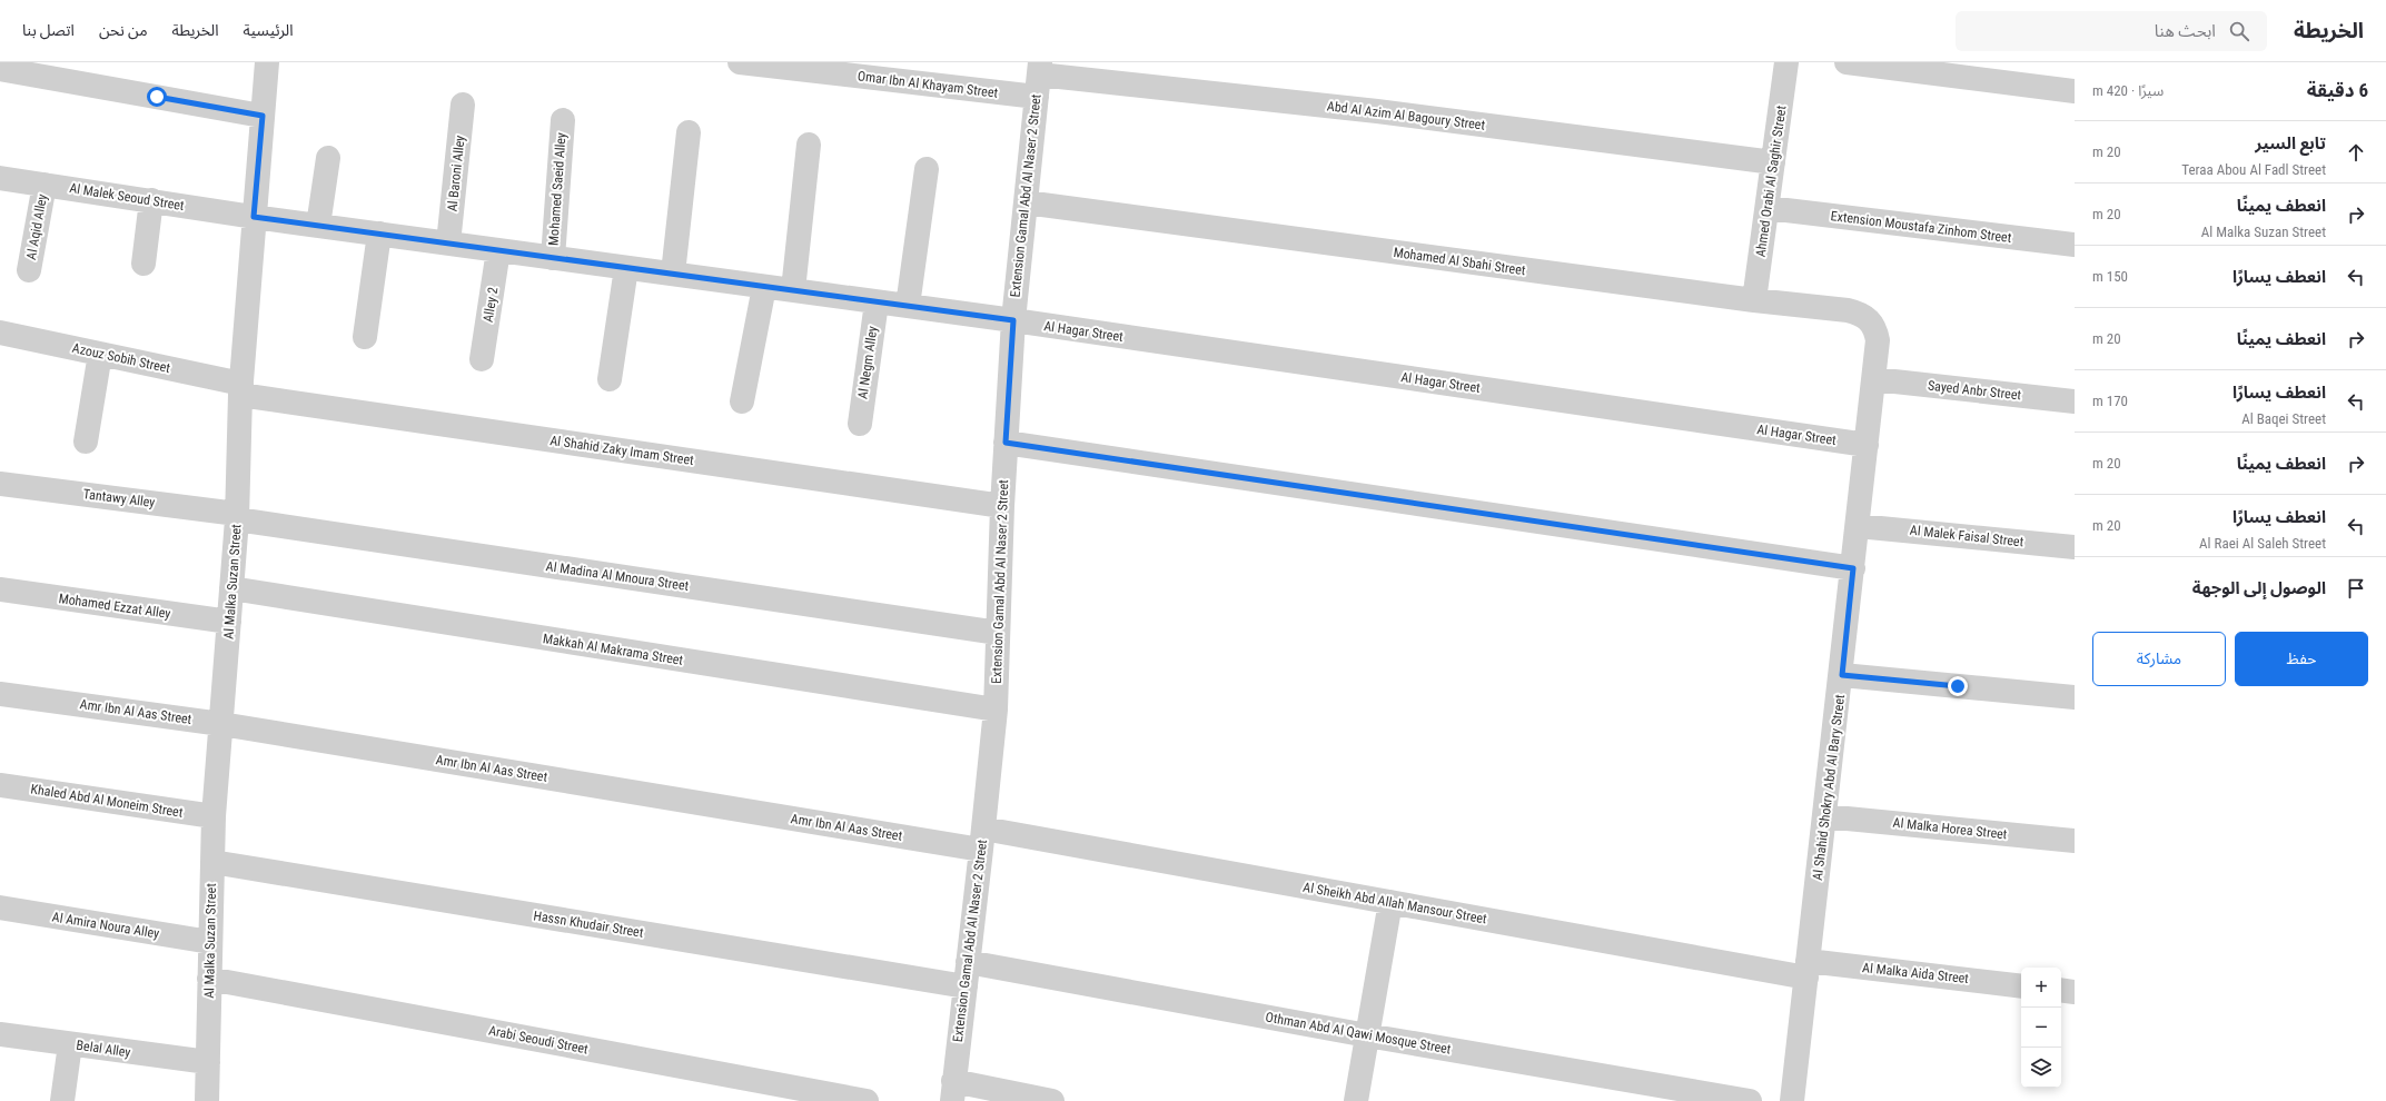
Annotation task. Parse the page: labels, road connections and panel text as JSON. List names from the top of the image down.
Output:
{
  "streets": {
    "street": [
      "Omar Ibn Al Khayam Street",
      "Abd Al Azim Al Bagoury Street",
      "Al Baroni Alley",
      "Ahmed Orabi Al Saghir Street",
      "Mohamed Saeid Alley",
      "Extension Gamal Abd Al Naser 2 Street",
      "Al Malek Seoud Street",
      "Al Aqid Alley",
      "Extension Moustafa Zinhom Street",
      "Mohamed Al Sbahi Street",
      "Alley 2",
      "Al Hagar Street",
      "Azouz Sobih Street",
      "Al Negm Alley",
      "Sayed Anbr Street",
      "Al Shahid Zaky Imam Street",
      "Tantawy Alley",
      "Al Malek Faisal Street",
      "Al Madina Al Mnoura Street",
      "Al Malka Suzan Street",
      "Mohamed Ezzat Alley",
      "Makkah Al Makrama Street",
      "Amr Ibn Al Aas Street",
      "Al Shahid Shokry Abd Al Bary Street",
      "Khaled Abd Al Moneim Street",
      "Al Malka Horea Street",
      "Al Sheikh Abd Allah Mansour Street",
      "Hassn Khudair Street",
      "Al Amira Noura Alley",
      "Al Malka Aida Street",
      "Othman Abd Al Qawi Mosque Street",
      "Arabi Seoudi Street",
      "Belal Alley"
    ]
  },
  "crossings": [
    ["Omar Ibn Al Khayam Street", "Abd Al Azim Al Bagoury Street"],
    ["Omar Ibn Al Khayam Street", "Extension Gamal Abd Al Naser 2 Street"],
    ["Abd Al Azim Al Bagoury Street", "Ahmed Orabi Al Saghir Street"],
    ["Abd Al Azim Al Bagoury Street", "Extension Gamal Abd Al Naser 2 Street"],
    ["Al Baroni Alley", "Al Malek Seoud Street"],
    ["Ahmed Orabi Al Saghir Street", "Extension Moustafa Zinhom Street"],
    ["Ahmed Orabi Al Saghir Street", "Mohamed Al Sbahi Street"],
    ["Mohamed Saeid Alley", "Al Malek Seoud Street"],
    ["Extension Gamal Abd Al Naser 2 Street", "Mohamed Al Sbahi Street"],
    ["Extension Gamal Abd Al Naser 2 Street", "Al Hagar Street"],
    ["Extension Gamal Abd Al Naser 2 Street", "Al Shahid Zaky Imam Street"],
    ["Extension Gamal Abd Al Naser 2 Street", "Al Madina Al Mnoura Street"],
    ["Extension Gamal Abd Al Naser 2 Street", "Makkah Al Makrama Street"],
    ["Extension Gamal Abd Al Naser 2 Street", "Amr Ibn Al Aas Street"],
    ["Extension Gamal Abd Al Naser 2 Street", "Al Sheikh Abd Allah Mansour Street"],
    ["Extension Gamal Abd Al Naser 2 Street", "Hassn Khudair Street"],
    ["Extension Gamal Abd Al Naser 2 Street", "Othman Abd Al Qawi Mosque Street"],
    ["Al Malek Seoud Street", "Al Aqid Alley"],
    ["Al Malek Seoud Street", "Alley 2"],
    ["Al Malek Seoud Street", "Al Hagar Street"],
    ["Al Malek Seoud Street", "Al Malka Suzan Street"],
    ["Mohamed Al Sbahi Street", "Al Shahid Shokry Abd Al Bary Street"],
    ["Al Hagar Street", "Al Negm Alley"],
    ["Al Hagar Street", "Al Shahid Shokry Abd Al Bary Street"],
    ["Azouz Sobih Street", "Al Shahid Zaky Imam Street"],
    ["Azouz Sobih Street", "Al Malka Suzan Street"],
    ["Sayed Anbr Street", "Al Shahid Shokry Abd Al Bary Street"],
    ["Al Shahid Zaky Imam Street", "Al Malka Suzan Street"],
    ["Tantawy Alley", "Al Madina Al Mnoura Street"],
    ["Tantawy Alley", "Al Malka Suzan Street"],
    ["Al Malek Faisal Street", "Al Shahid Shokry Abd Al Bary Street"],
    ["Al Madina Al Mnoura Street", "Al Malka Suzan Street"],
    ["Al Malka Suzan Street", "Mohamed Ezzat Alley"],
    ["Al Malka Suzan Street", "Makkah Al Makrama Street"],
    ["Al Malka Suzan Street", "Amr Ibn Al Aas Street"],
    ["Al Malka Suzan Street", "Khaled Abd Al Moneim Street"],
    ["Al Malka Suzan Street", "Hassn Khudair Street"],
    ["Al Malka Suzan Street", "Al Amira Noura Alley"],
    ["Al Malka Suzan Street", "Arabi Seoudi Street"],
    ["Al Malka Suzan Street", "Belal Alley"],
    ["Amr Ibn Al Aas Street", "Al Sheikh Abd Allah Mansour Street"],
    ["Al Shahid Shokry Abd Al Bary Street", "Al Malka Horea Street"],
    ["Al Shahid Shokry Abd Al Bary Street", "Al Sheikh Abd Allah Mansour Street"],
    ["Al Shahid Shokry Abd Al Bary Street", "Al Malka Aida Street"],
    ["Al Sheikh Abd Allah Mansour Street", "Al Malka Aida Street"]
  ],
  "page": {
    "header": "الخريطة",
    "search": "ابحث هنا",
    "nav": [
      "الرئيسية",
      "الخريطة",
      "من نحن",
      "اتصل بنا"
    ],
    "heading": ["6 دقيقة", "سيرًا · 420 m"],
    "list": [
      ["تابع السير", "Teraa Abou Al Fadl Street", "20 m"],
      ["انعطف يمينًا", "Al Malka Suzan Street", "20 m"],
      ["انعطف يسارًا", "150 m"],
      ["انعطف يمينًا", "20 m"],
      ["انعطف يسارًا", "Al Baqei Street", "170 m"],
      ["انعطف يمينًا", "20 m"],
      ["انعطف يسارًا", "Al Raei Al Saleh Street", "20 m"],
      "الوصول إلى الوجهة"
    ],
    "buttons": ["حفظ", "مشاركة"],
    "map_buttons": ["+", "−"]
  }
}
